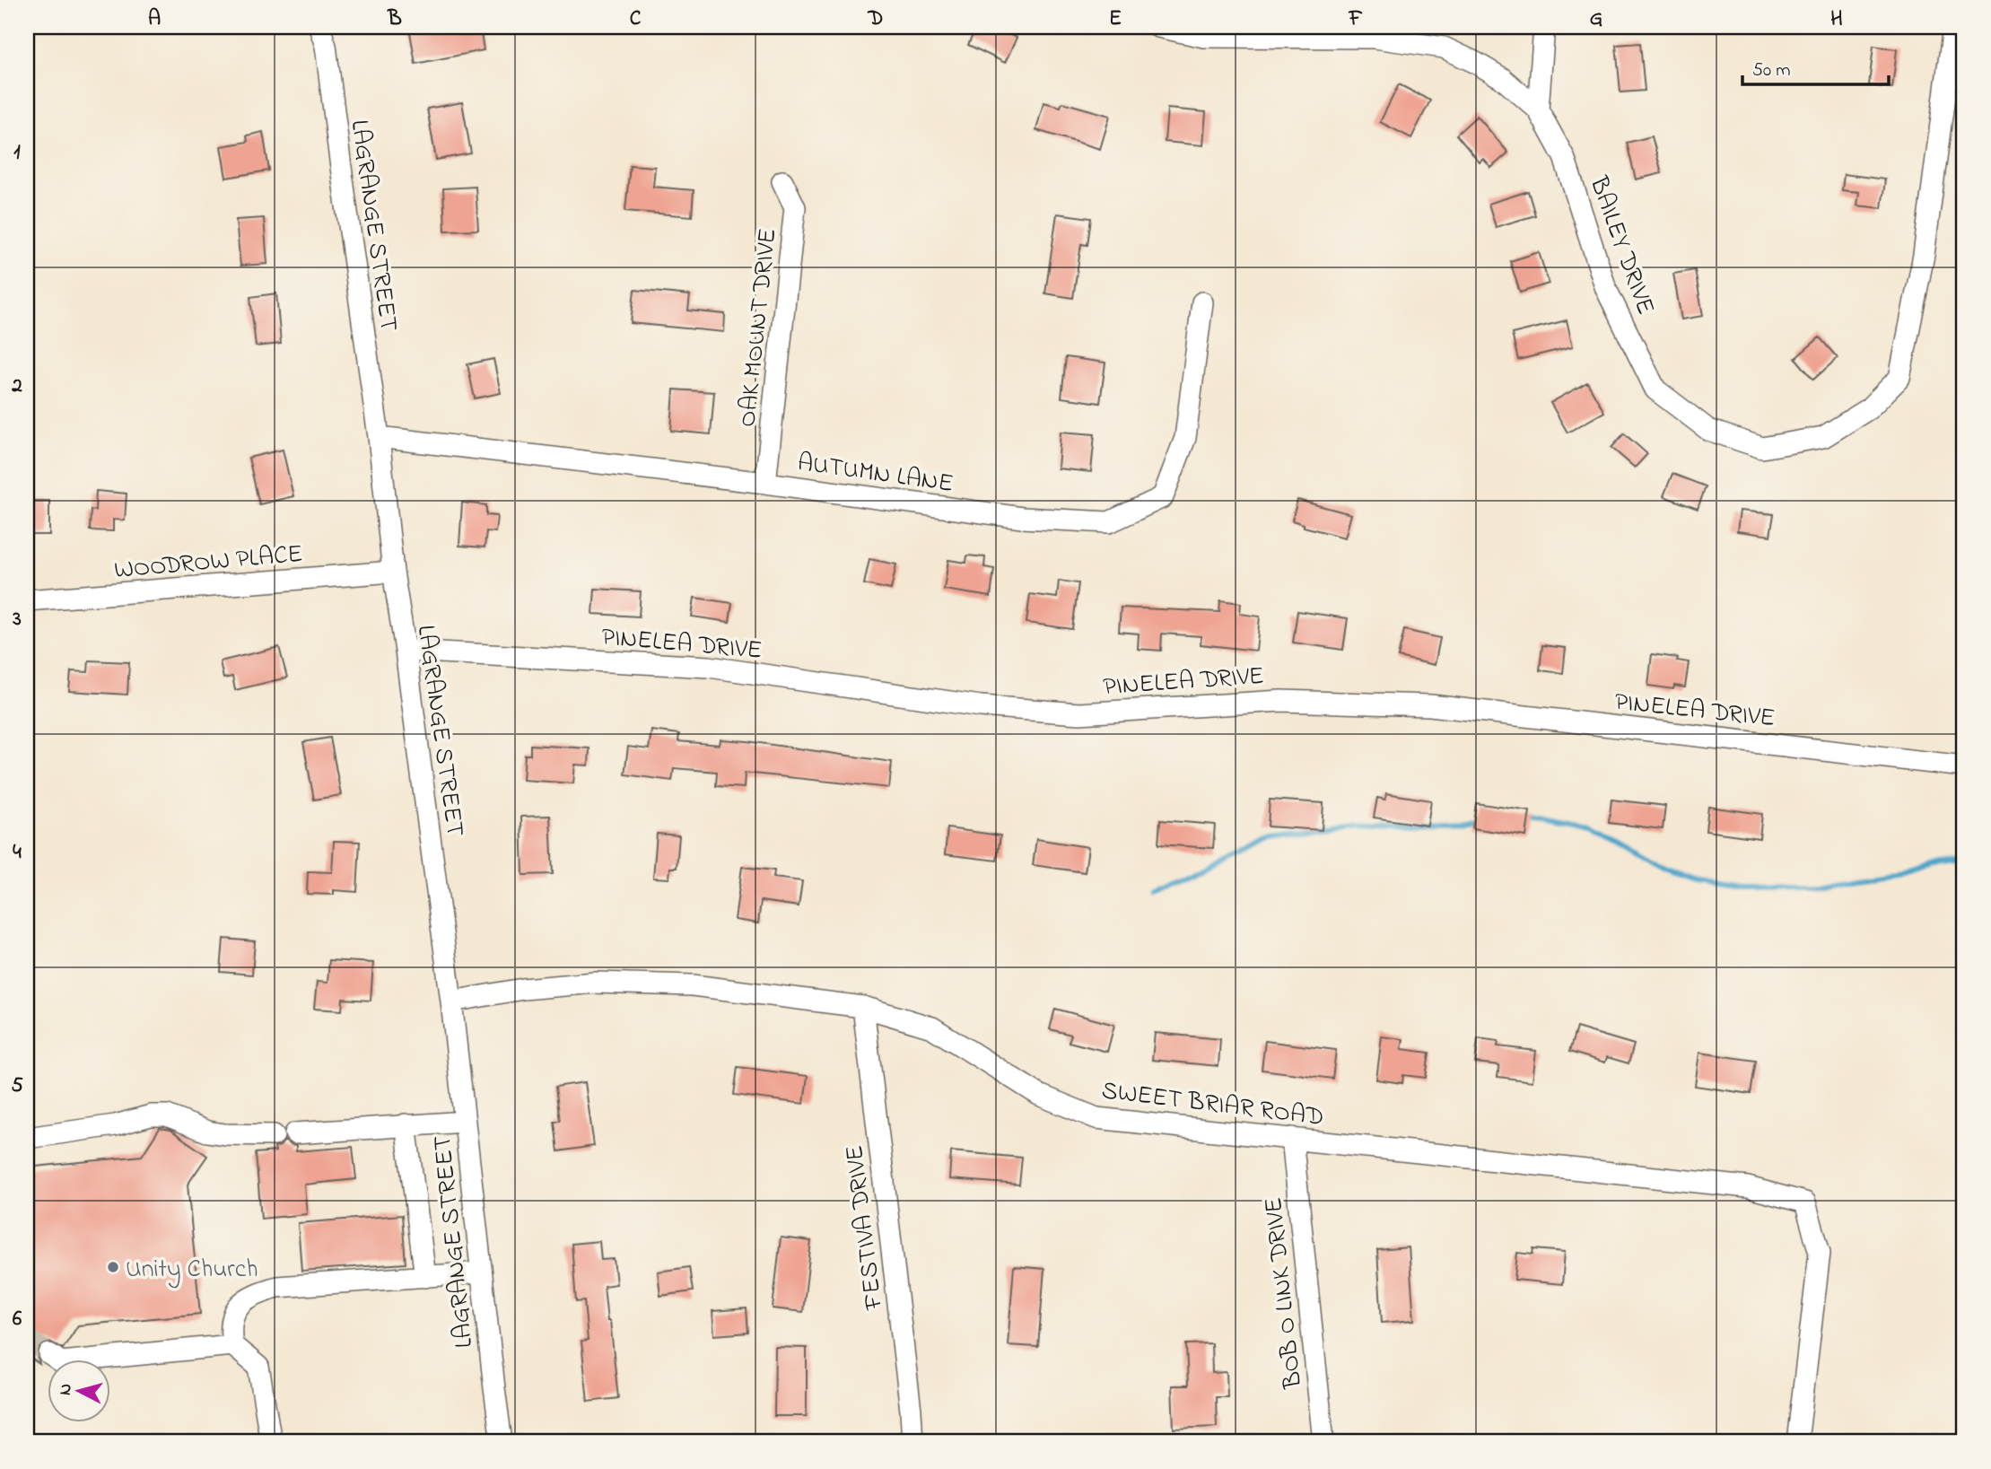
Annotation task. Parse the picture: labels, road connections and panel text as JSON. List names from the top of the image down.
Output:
{
  "streets": {
    "street": [
      "LAGRANGE STREET",
      "BAILEY DRIVE",
      "OAK MOUNT DRIVE",
      "AUTUMN LANE",
      "WOODROW PLACE",
      "PINELEA DRIVE",
      "SWEET BRIAR ROAD",
      "FESTIVA DRIVE",
      "BOB O LINK DRIVE"
    ]
  },
  "crossings": [
    ["LAGRANGE STREET", "AUTUMN LANE"],
    ["LAGRANGE STREET", "WOODROW PLACE"],
    ["LAGRANGE STREET", "PINELEA DRIVE"],
    ["LAGRANGE STREET", "SWEET BRIAR ROAD"],
    ["OAK MOUNT DRIVE", "AUTUMN LANE"],
    ["SWEET BRIAR ROAD", "FESTIVA DRIVE"],
    ["SWEET BRIAR ROAD", "BOB O LINK DRIVE"]
  ],
  "places": ["Unity Church"],
  "scale_bar": "50 m",
  "north": "left",
  "grid": {
    "columns": [
      "A",
      "B",
      "C",
      "D",
      "E",
      "F",
      "G",
      "H"
    ],
    "rows": [
      "1",
      "2",
      "3",
      "4",
      "5",
      "6"
    ]
  }
}
